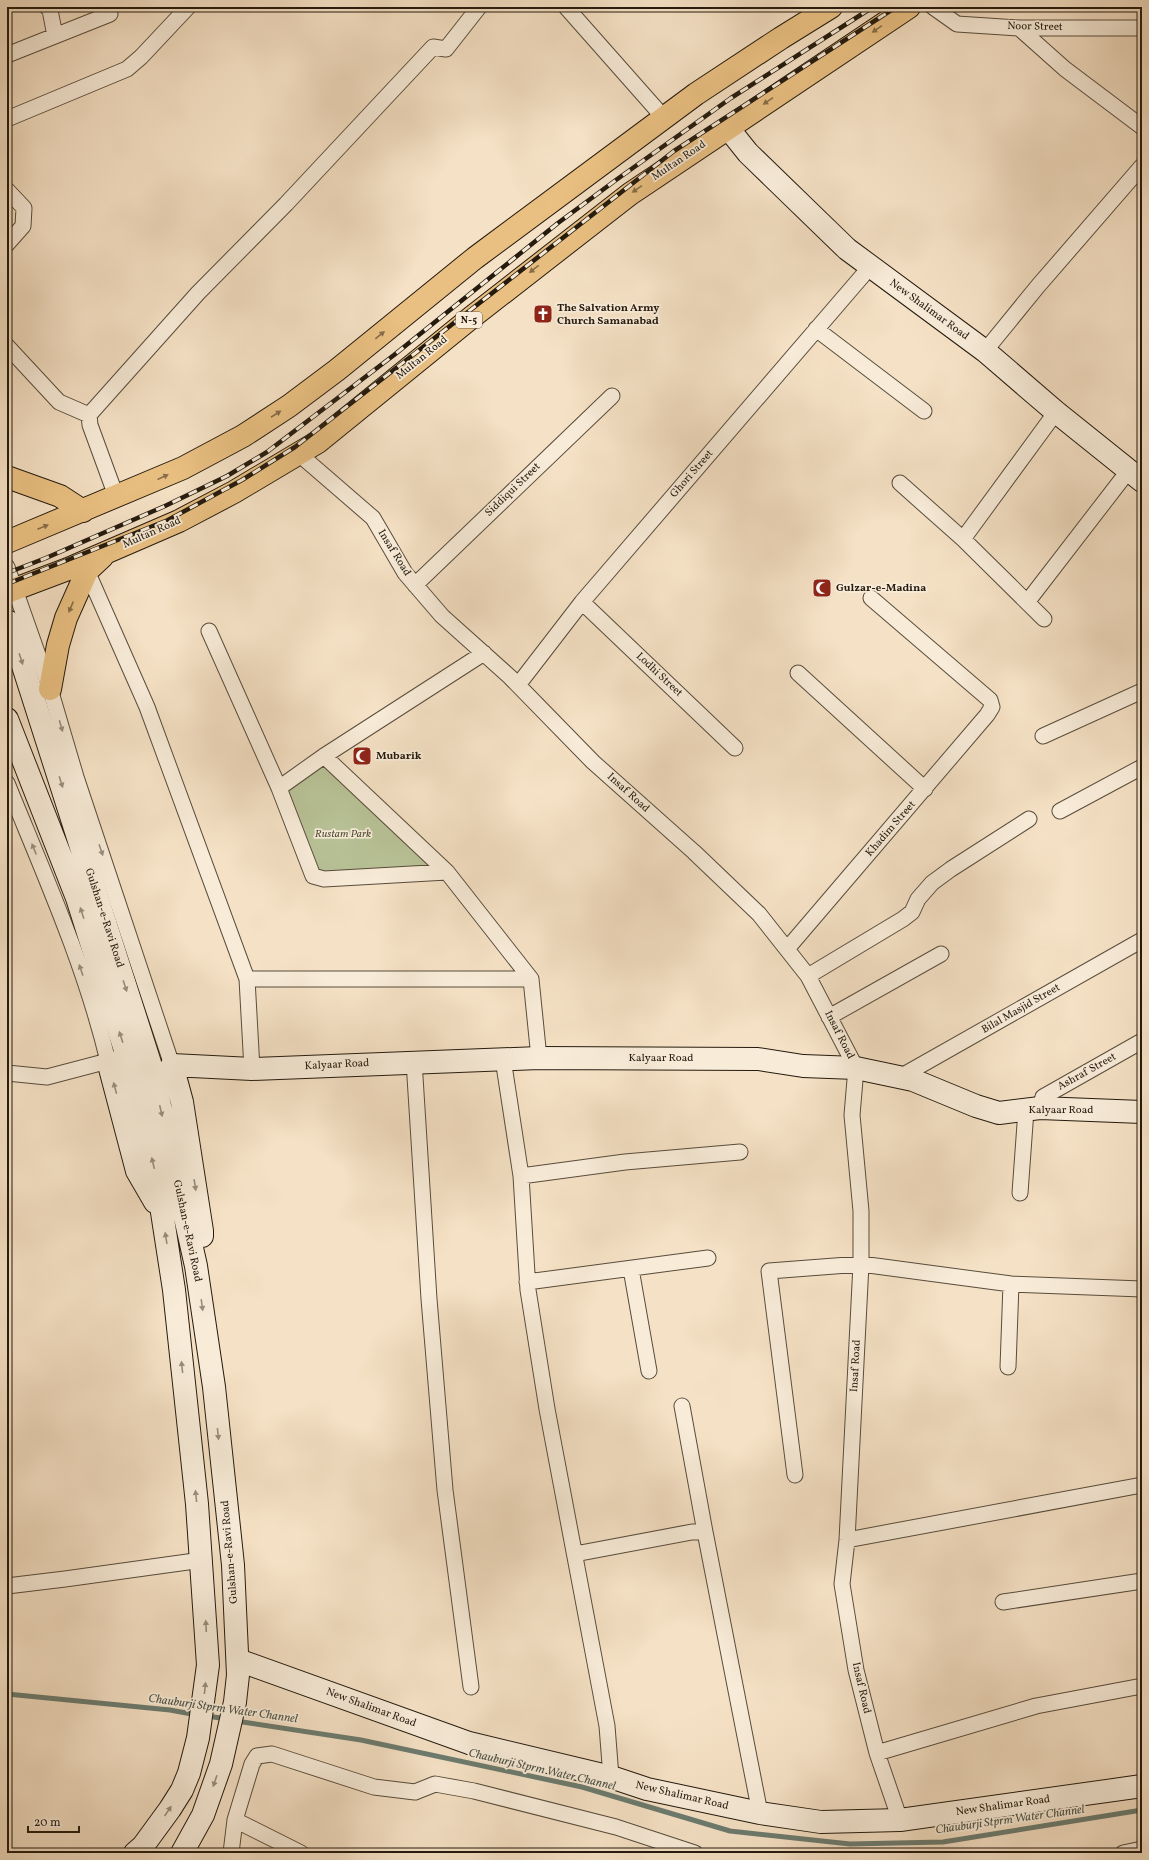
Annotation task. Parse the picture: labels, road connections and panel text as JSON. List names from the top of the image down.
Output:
{
  "streets": {
    "main road": [
      "Multan Road",
      "New Shalimar Road",
      "N-5",
      "Gulshan-e-Ravi Road",
      "Kalyaar Road"
    ],
    "street": [
      "Noor Street",
      "Ghori Street",
      "Siddiqui Street",
      "Insaf Road",
      "Lodhi Street",
      "Khadim Street",
      "Bilal Masjid Street",
      "Ashraf Street"
    ]
  },
  "crossings": [
    ["Multan Road", "New Shalimar Road"],
    ["Multan Road", "Insaf Road"],
    ["New Shalimar Road", "Ghori Street"],
    ["New Shalimar Road", "Insaf Road"],
    ["New Shalimar Road", "Gulshan-e-Ravi Road"],
    ["Ghori Street", "Insaf Road"],
    ["Ghori Street", "Lodhi Street"],
    ["Siddiqui Street", "Insaf Road"],
    ["Insaf Road", "Khadim Street"],
    ["Insaf Road", "Kalyaar Road"],
    ["Bilal Masjid Street", "Kalyaar Road"],
    ["Kalyaar Road", "Ashraf Street"]
  ],
  "water": ["Chauburji Stprm Water Channel"],
  "parks": ["Rustam Park"],
  "places": {
    "church": ["The Salvation Army Church Samanabad"],
    "mosque": ["Gulzar-e-Madina", "Mubarik"]
  },
  "scale_bar": "20 m"
}
